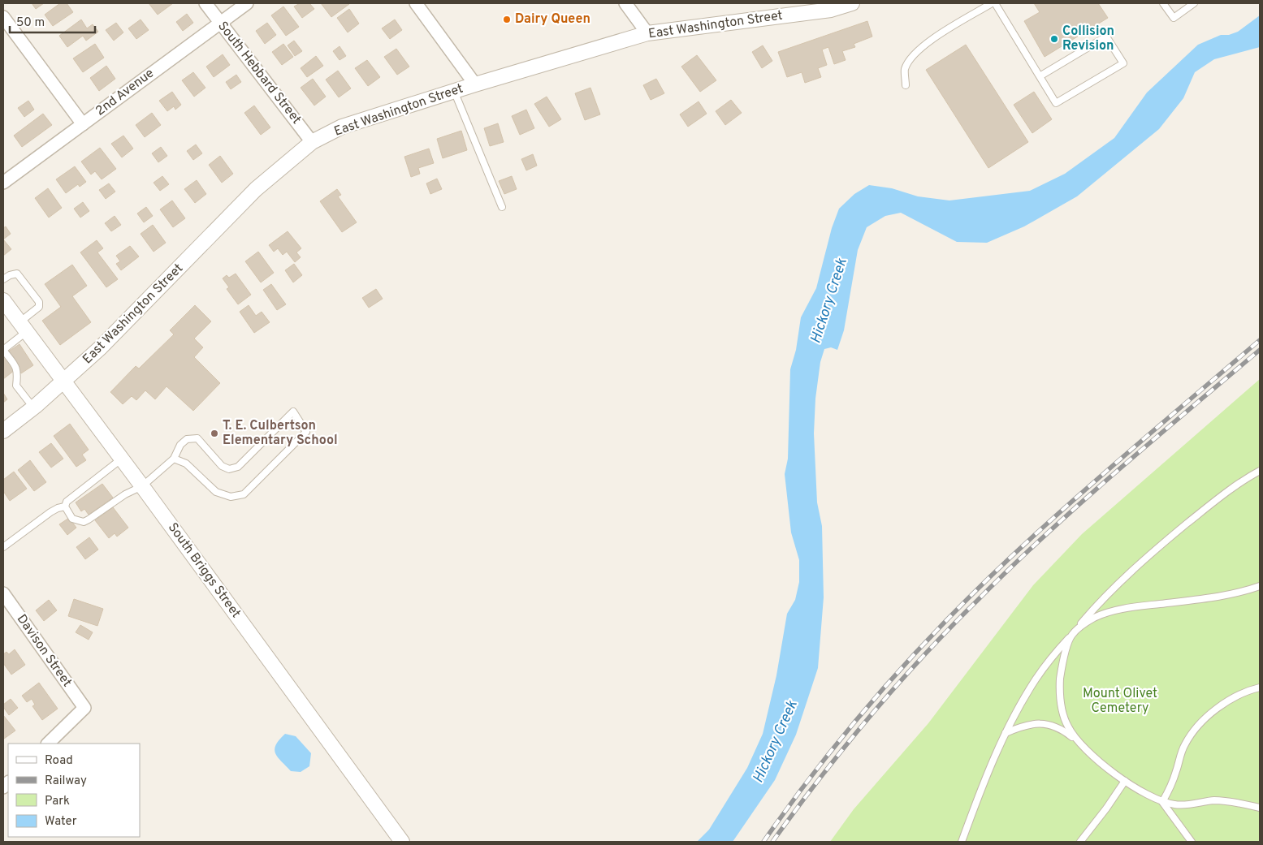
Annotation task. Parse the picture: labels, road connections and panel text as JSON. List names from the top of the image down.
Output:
{
  "streets": {
    "street": [
      "East Washington Street",
      "South Hebbard Street",
      "2nd Avenue",
      "South Briggs Street",
      "Davison Street"
    ]
  },
  "crossings": [
    ["East Washington Street", "South Hebbard Street"],
    ["East Washington Street", "South Briggs Street"],
    ["South Hebbard Street", "2nd Avenue"]
  ],
  "water": ["Hickory Creek"],
  "parks": ["Mount Olivet Cemetery"],
  "places": ["Dairy Queen", "Collision Revision", "T. E. Culbertson Elementary School"],
  "legend": [
    "Road",
    "Railway",
    "Park",
    "Water"
  ],
  "scale_bar": "50 m"
}
